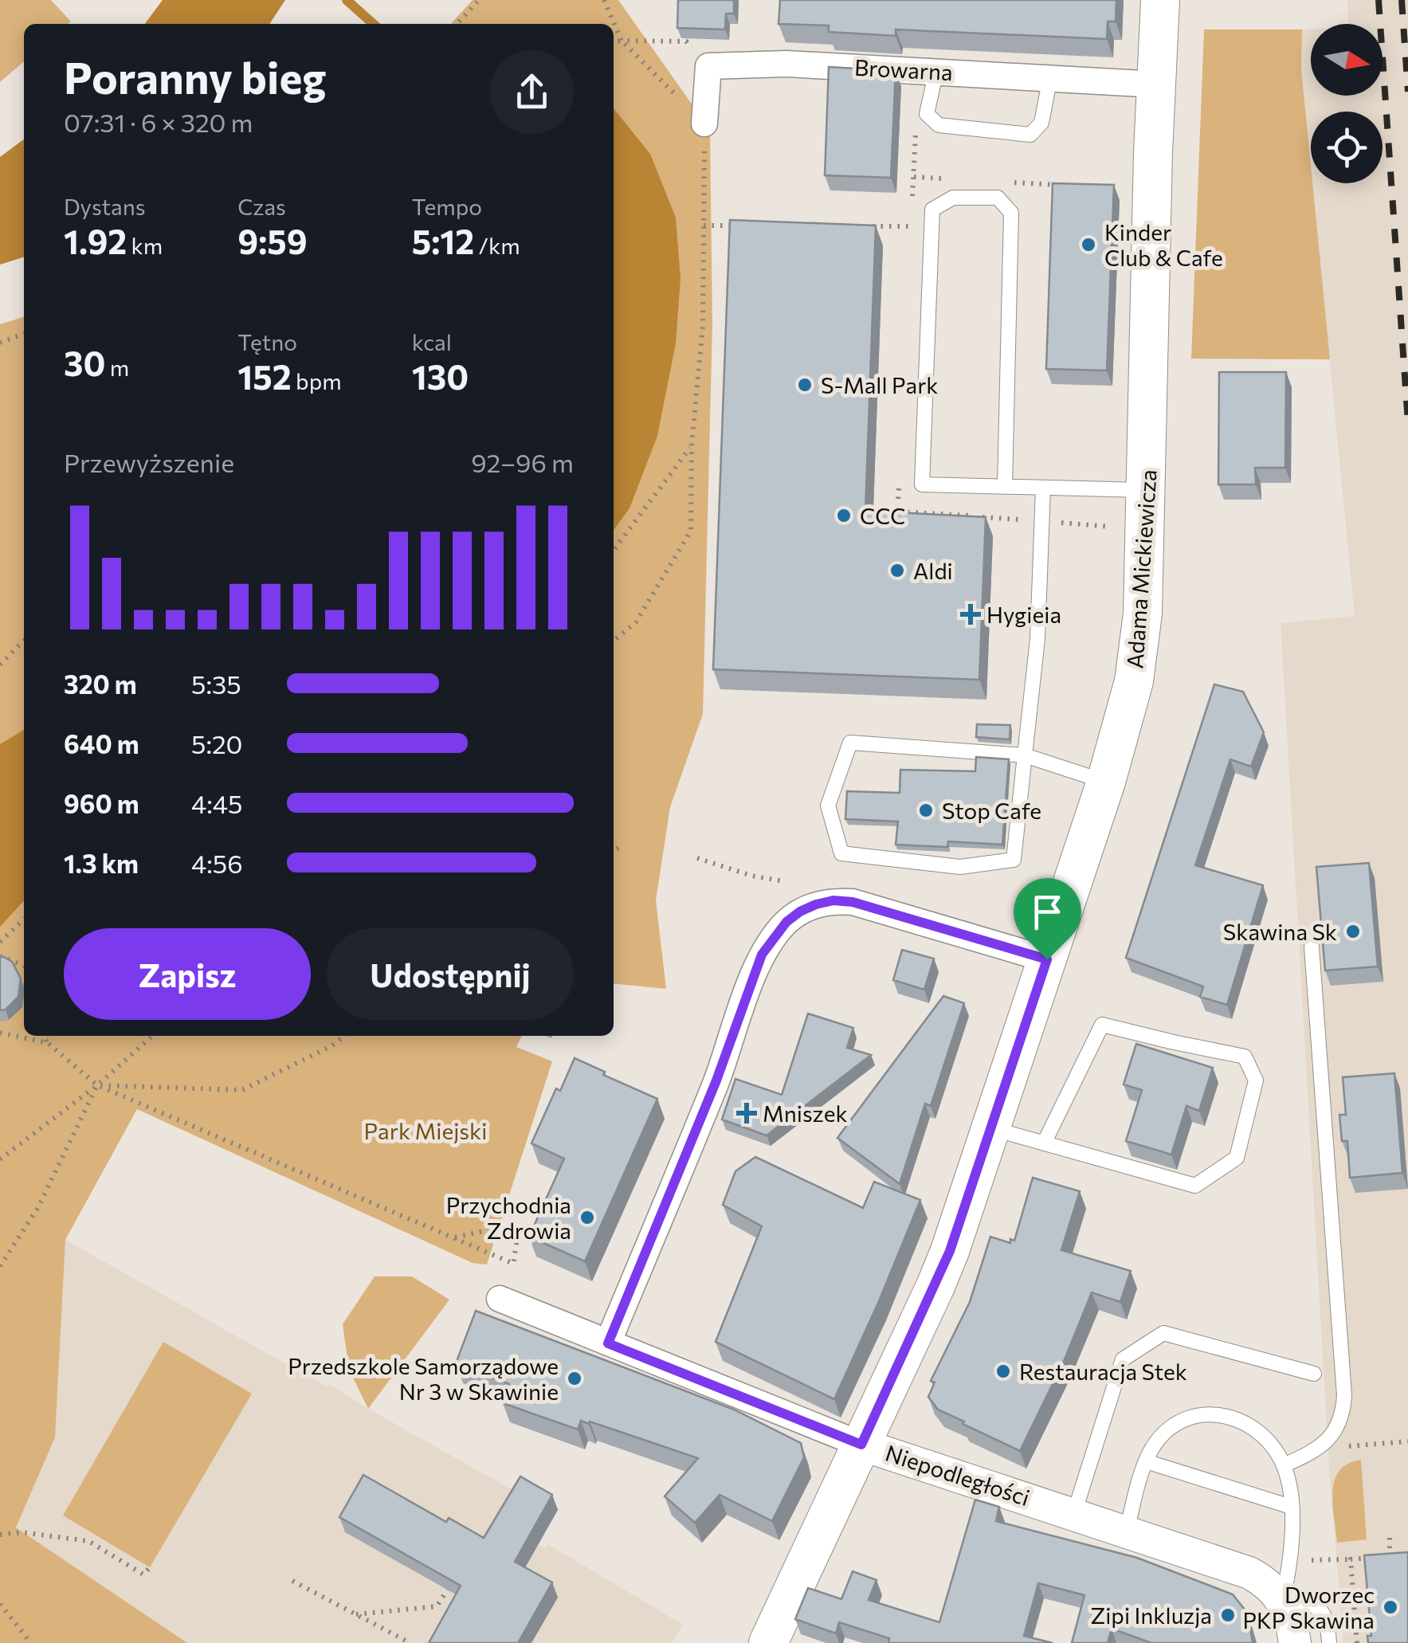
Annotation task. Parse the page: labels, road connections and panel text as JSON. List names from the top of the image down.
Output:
{
  "streets": {
    "main road": ["Adama Mickiewicza"],
    "street": ["Browarna", "Niepodległości"]
  },
  "crossings": [
    ["Browarna", "Adama Mickiewicza"],
    ["Adama Mickiewicza", "Niepodległości"]
  ],
  "parks": ["Park Miejski"],
  "places": {
    "other": [
      "Kinder Club & Cafe",
      "S-Mall Park",
      "CCC",
      "Aldi",
      "Stop Cafe",
      "Skawina Sk",
      "Przychodnia Zdrowia",
      "Restauracja Stek",
      "Przedszkole Samorządowe Nr 3 w Skawinie",
      "Dworzec PKP Skawina",
      "Zipi Inkluzja"
    ],
    "health": ["Hygieia", "Mniszek"]
  },
  "north": "right",
  "page": {
    "heading": ["Poranny bieg", "07:31 · 6 × 320 m"],
    "stats": [
      ["Dystans", "1.92 km"],
      ["Czas", "9:59"],
      ["Tempo", "5:12 /km"],
      ["30 m"],
      ["Tętno", "152 bpm"],
      ["kcal", "130"]
    ],
    "chart": ["Przewyższenie", "92–96 m"],
    "list": [
      {
        "name": "320 m",
        "note": "5:35"
      },
      {
        "name": "640 m",
        "note": "5:20"
      },
      {
        "name": "960 m",
        "note": "4:45"
      },
      {
        "name": "1.3 km",
        "note": "4:56"
      }
    ],
    "buttons": ["Zapisz", "Udostępnij"]
  }
}
